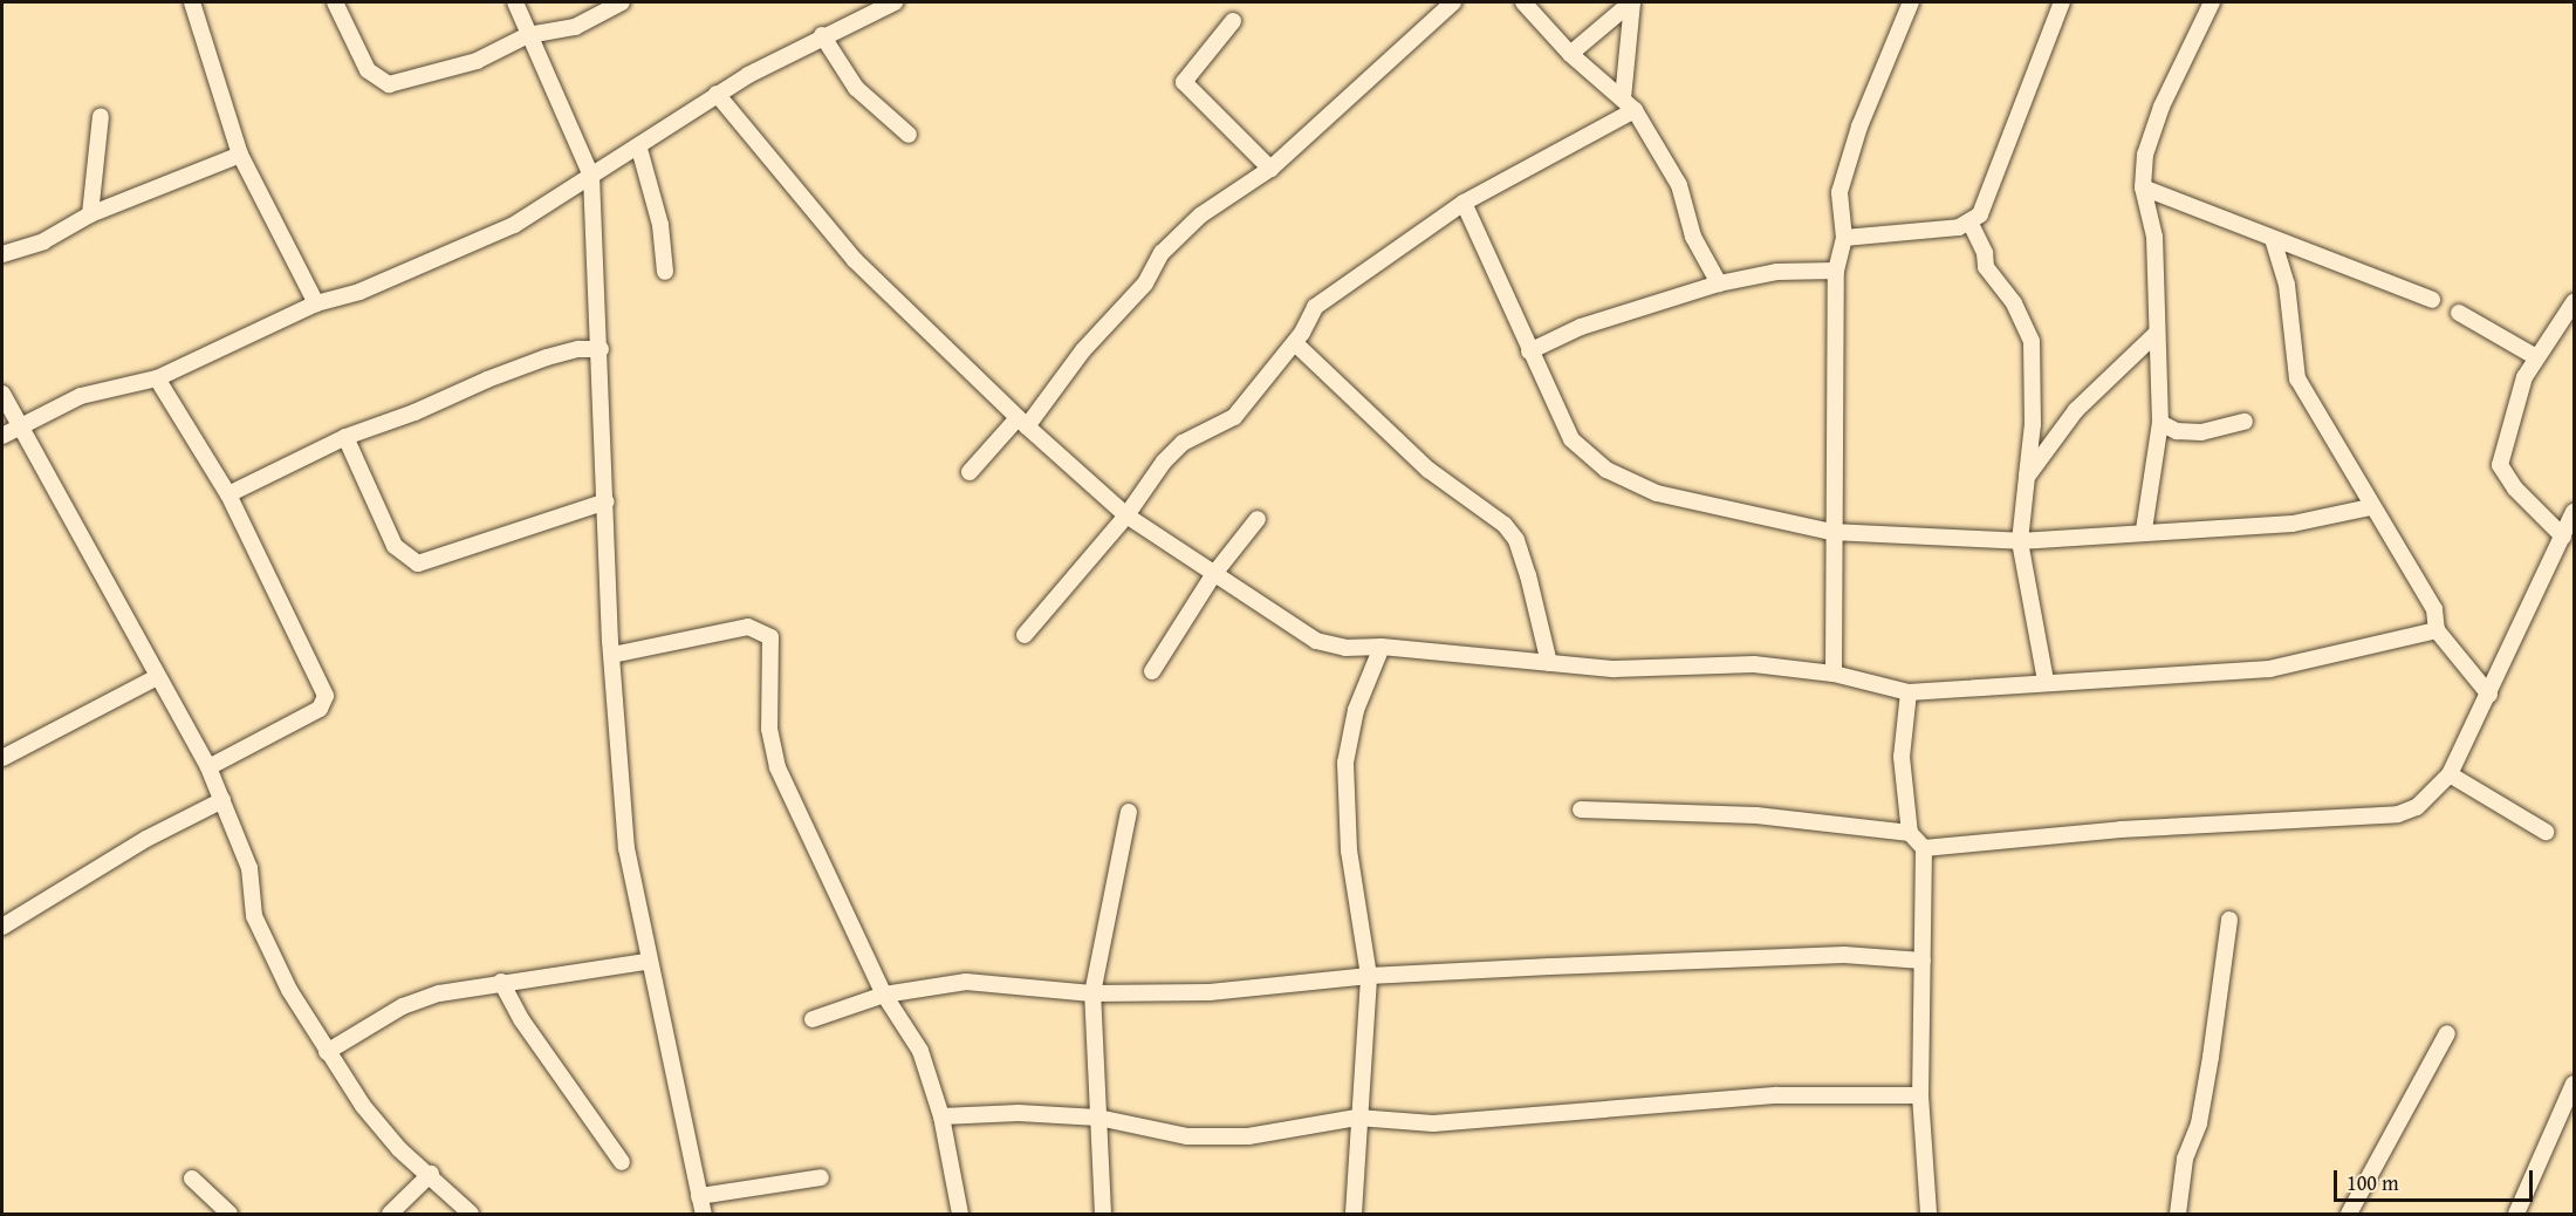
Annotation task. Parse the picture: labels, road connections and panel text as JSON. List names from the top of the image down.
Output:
{
  "scale_bar": "100 m"
}
